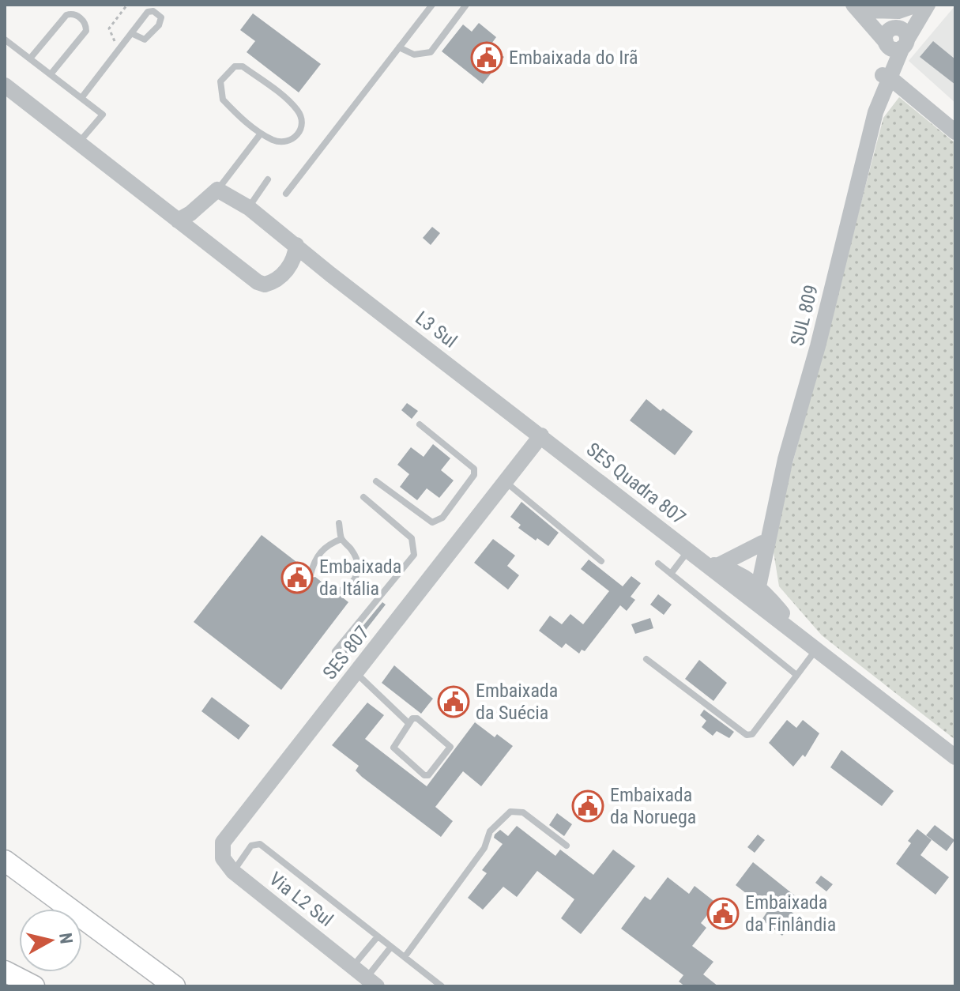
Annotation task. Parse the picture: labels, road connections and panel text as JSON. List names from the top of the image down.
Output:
{
  "streets": {
    "street": [
      "SUL 809",
      "L3 Sul",
      "SES Quadra 807",
      "SES 807",
      "Via L2 Sul"
    ]
  },
  "crossings": [
    ["SUL 809", "SES Quadra 807"],
    ["L3 Sul", "SES Quadra 807"],
    ["L3 Sul", "SES 807"],
    ["SES Quadra 807", "SES 807"],
    ["SES 807", "Via L2 Sul"]
  ],
  "places": {
    "public building": [
      "Embaixada do Irã",
      "Embaixada da Itália",
      "Embaixada da Suécia",
      "Embaixada da Noruega",
      "Embaixada da Finlândia"
    ]
  },
  "north": "right"
}
